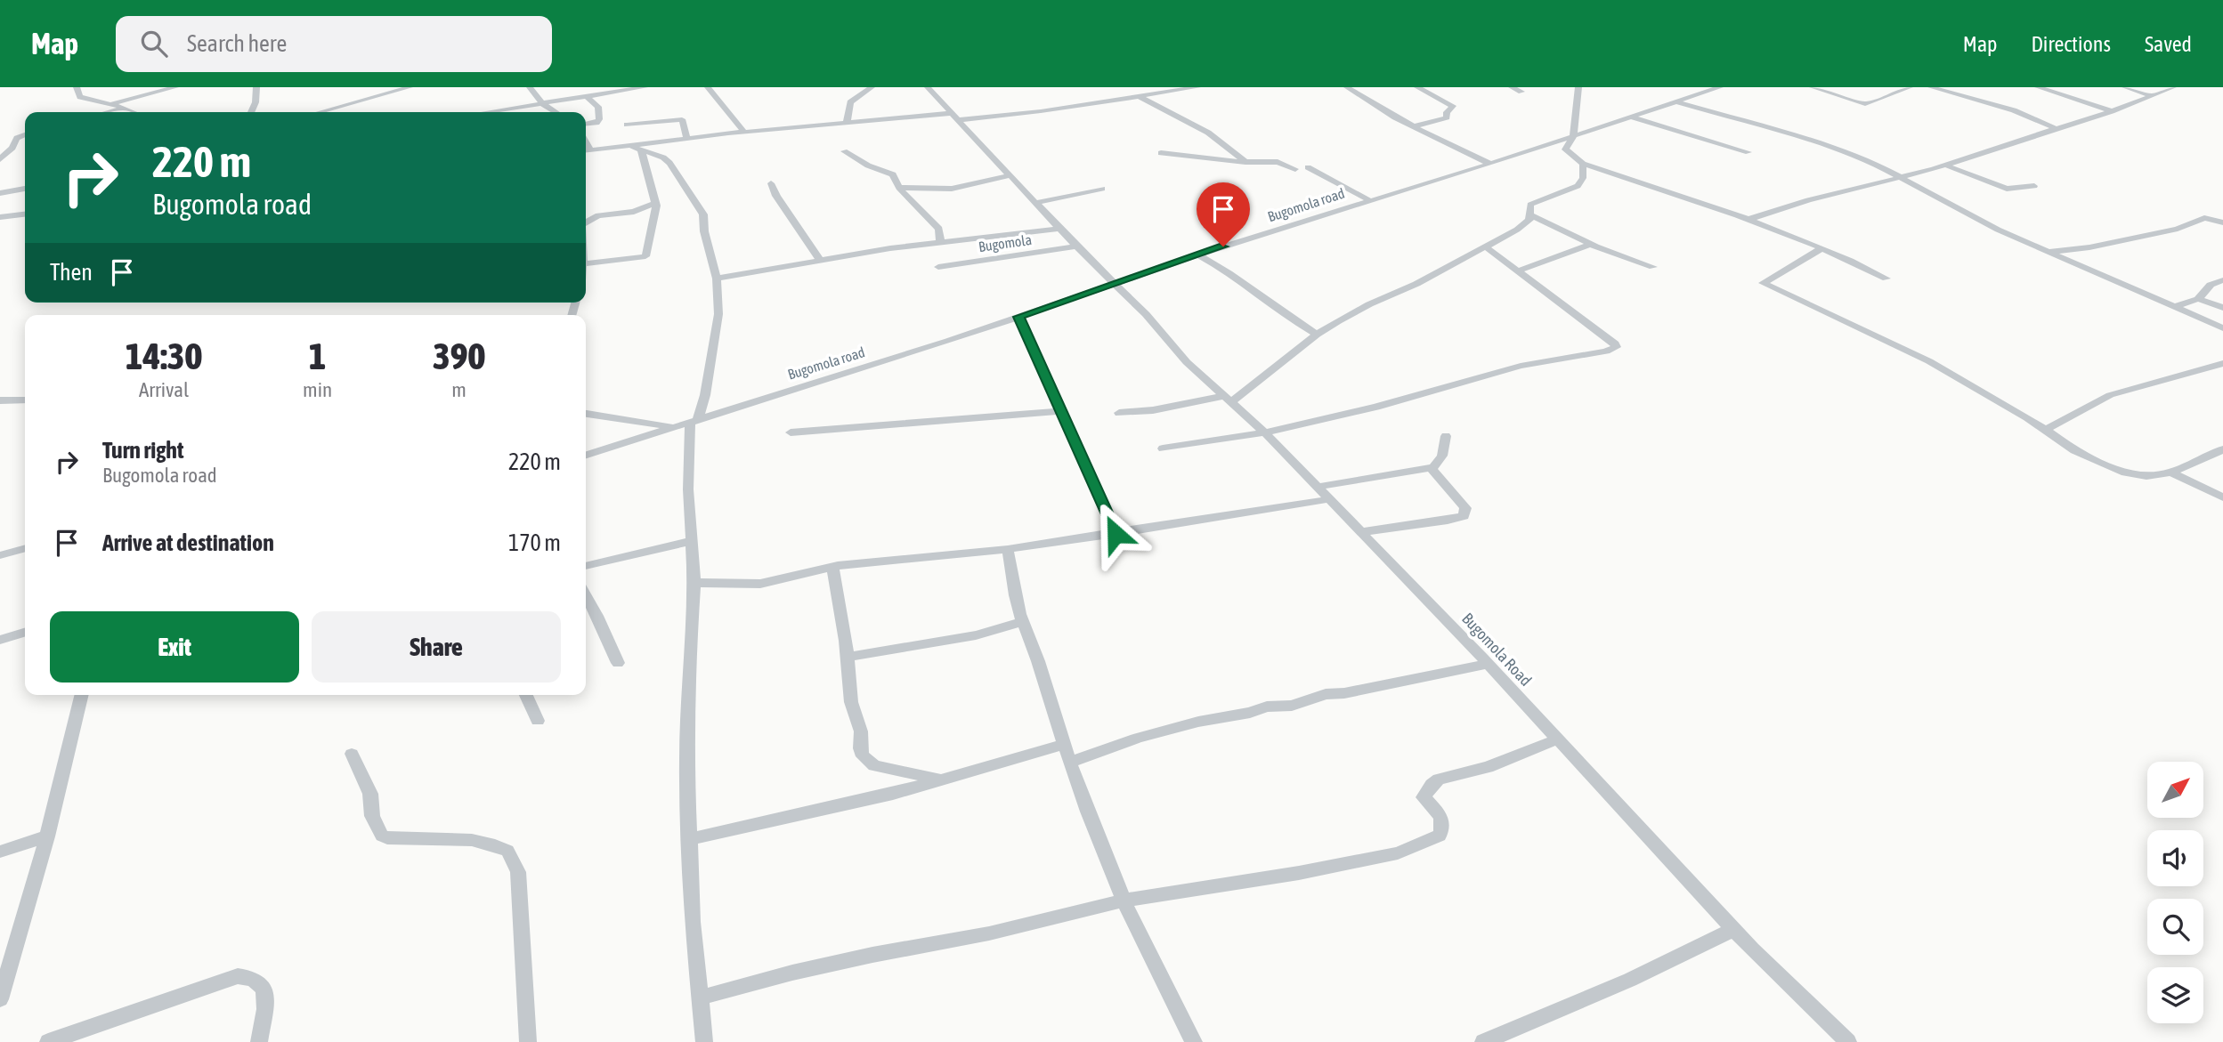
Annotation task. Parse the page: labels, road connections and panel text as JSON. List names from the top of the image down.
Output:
{
  "streets": {
    "street": ["Bugomola road", "Bugomola", "Bugomola Road"]
  },
  "crossings": [
    ["Bugomola road", "Bugomola Road"],
    ["Bugomola", "Bugomola Road"]
  ],
  "north": "top right",
  "page": {
    "header": "Map",
    "search": "Search here",
    "nav": ["Map", "Directions", "Saved"],
    "turn": ["220 m", "Bugomola road"],
    "then": "Then",
    "eta": [
      "14:30",
      "Arrival",
      "1",
      "min",
      "390",
      "m"
    ],
    "list": [
      {
        "name": "Turn right",
        "note": "Bugomola road",
        "value": "220 m"
      },
      {
        "name": "Arrive at destination",
        "value": "170 m"
      }
    ],
    "buttons": ["Exit", "Share"]
  }
}
